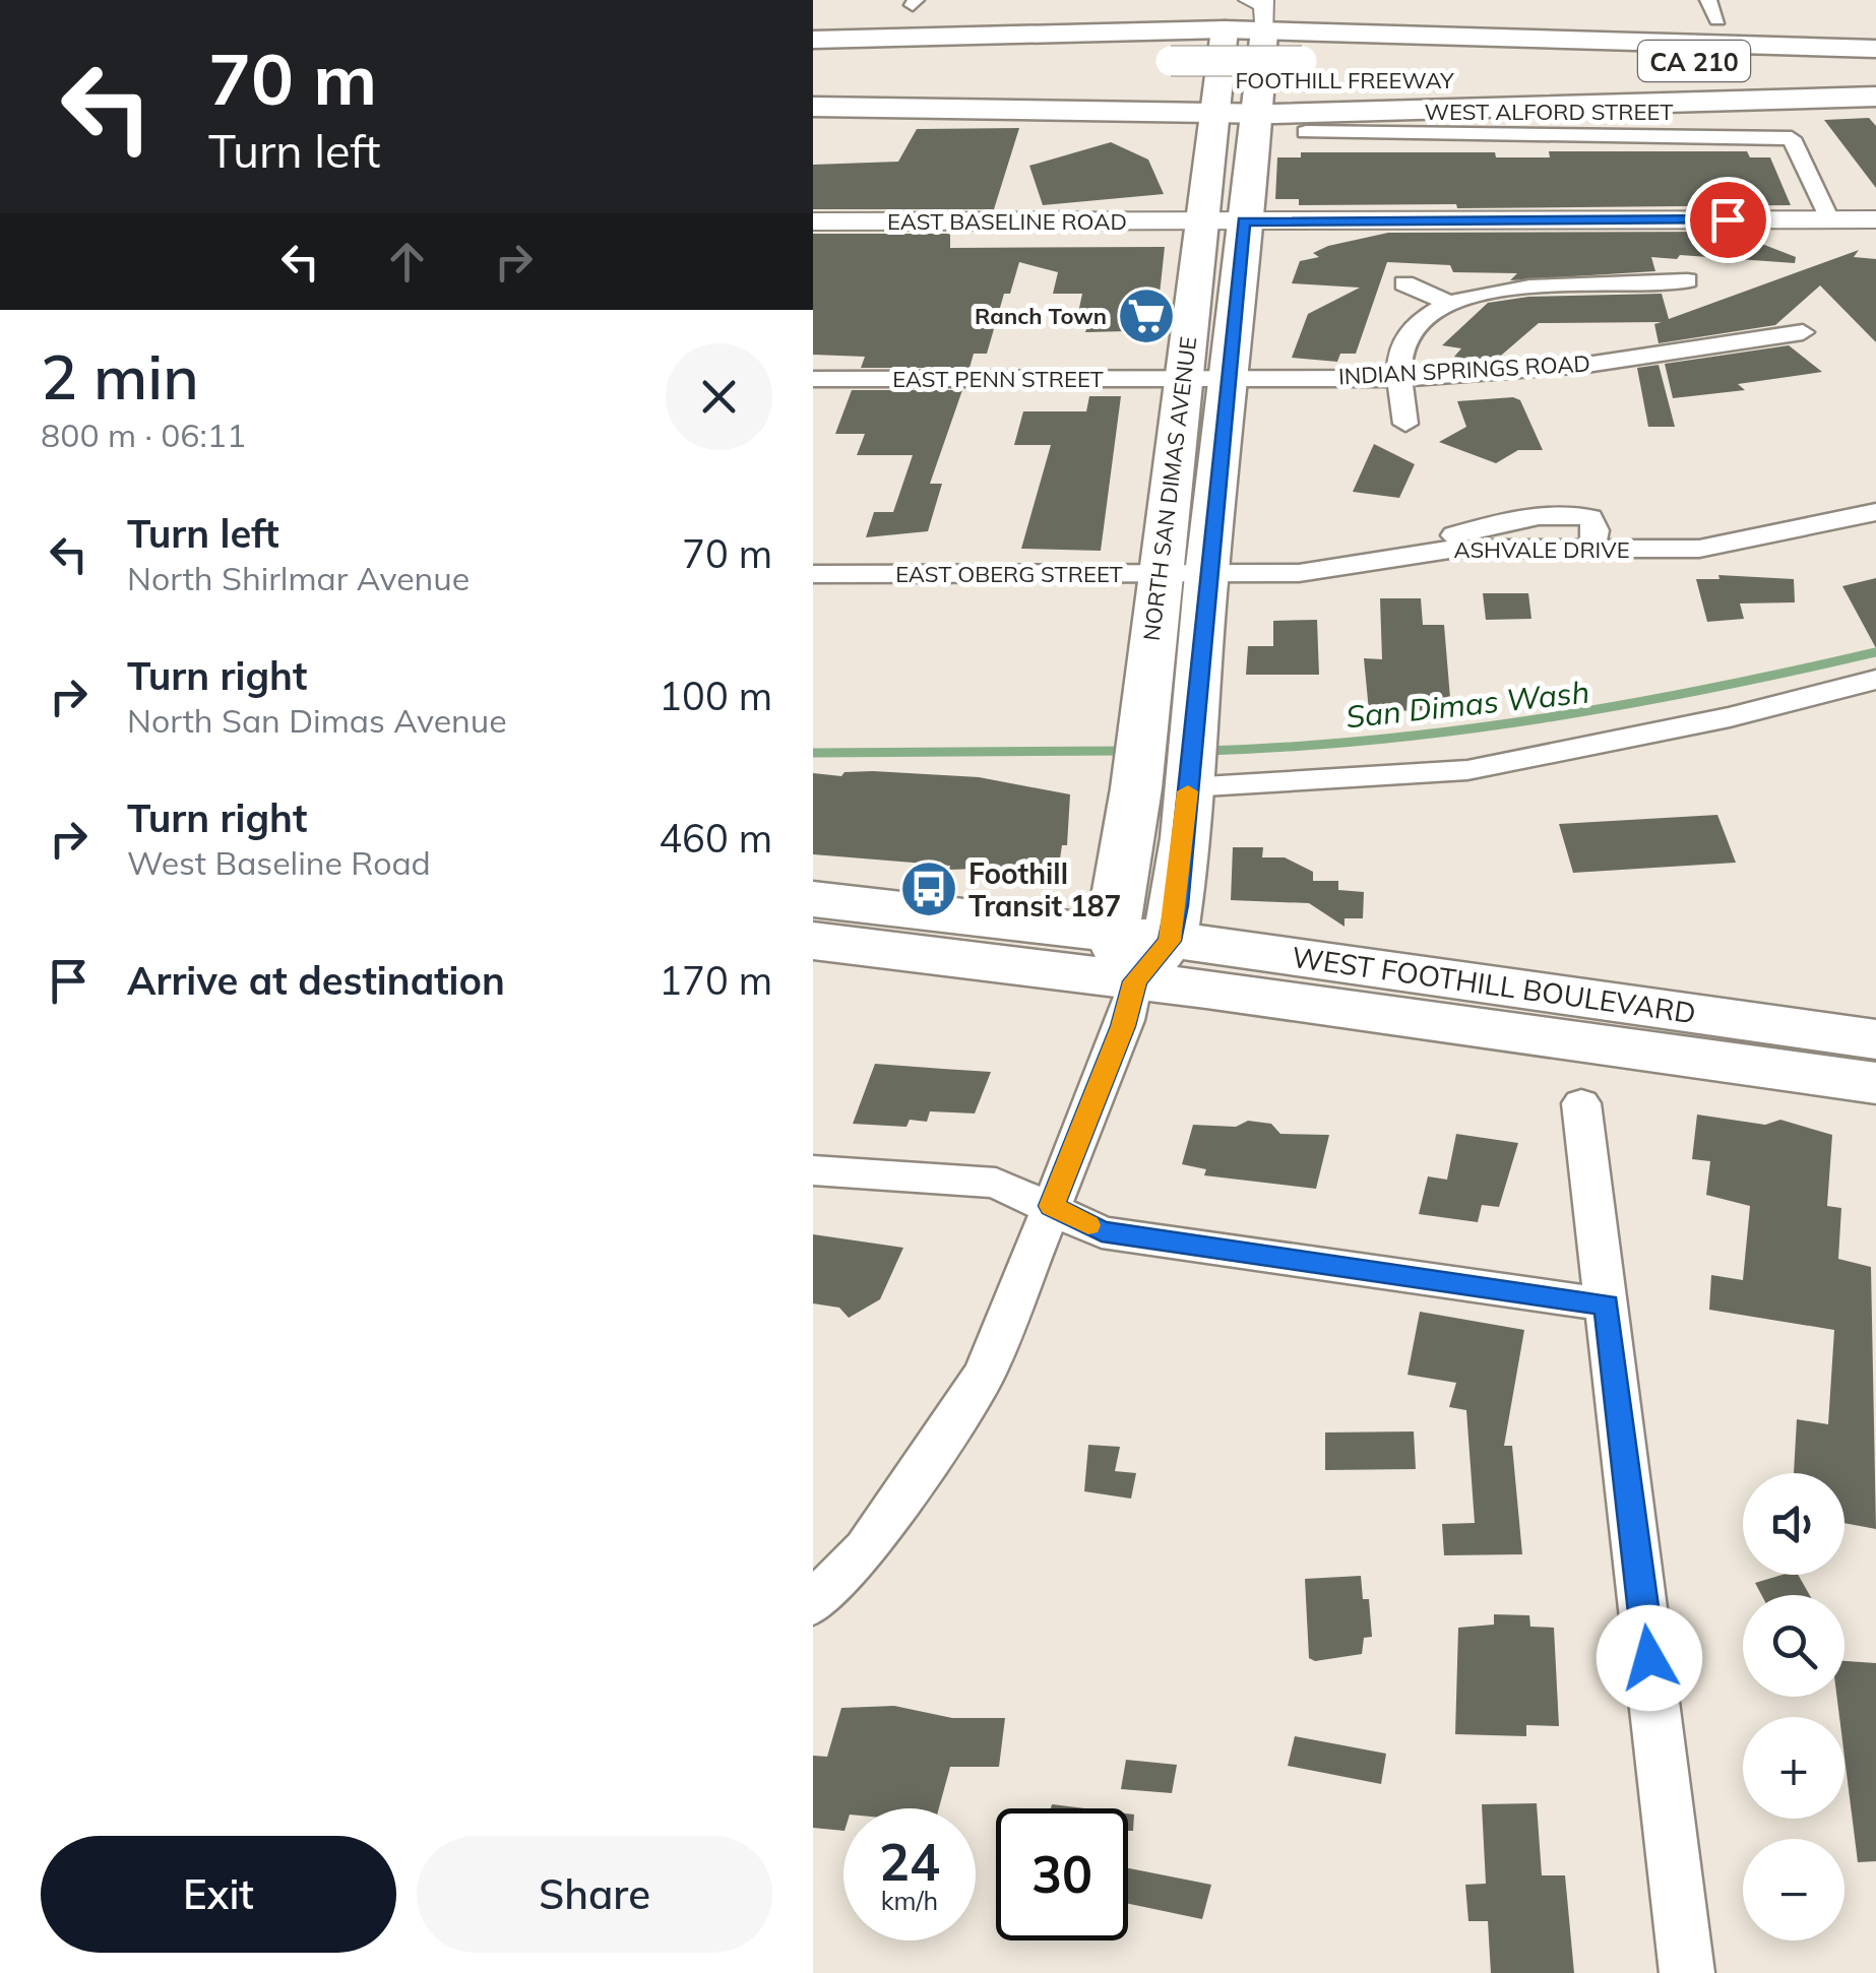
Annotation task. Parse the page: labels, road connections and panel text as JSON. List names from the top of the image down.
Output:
{
  "streets": {
    "main road": [
      "CA 210",
      "FOOTHILL FREEWAY",
      "EAST BASELINE ROAD",
      "NORTH SAN DIMAS AVENUE",
      "WEST FOOTHILL BOULEVARD"
    ],
    "street": [
      "WEST ALFORD STREET",
      "INDIAN SPRINGS ROAD",
      "EAST PENN STREET",
      "ASHVALE DRIVE",
      "EAST OBERG STREET"
    ]
  },
  "crossings": [
    ["WEST ALFORD STREET", "EAST BASELINE ROAD"],
    ["EAST BASELINE ROAD", "NORTH SAN DIMAS AVENUE"],
    ["INDIAN SPRINGS ROAD", "EAST PENN STREET"],
    ["INDIAN SPRINGS ROAD", "NORTH SAN DIMAS AVENUE"],
    ["EAST PENN STREET", "NORTH SAN DIMAS AVENUE"],
    ["NORTH SAN DIMAS AVENUE", "ASHVALE DRIVE"],
    ["NORTH SAN DIMAS AVENUE", "EAST OBERG STREET"],
    ["NORTH SAN DIMAS AVENUE", "WEST FOOTHILL BOULEVARD"],
    ["ASHVALE DRIVE", "EAST OBERG STREET"]
  ],
  "water": ["San Dimas Wash"],
  "places": {
    "supermarket": ["Ranch Town"],
    "bus stop": ["Foothill Transit 187"]
  },
  "page": {
    "turn": ["70 m", "Turn left"],
    "heading": ["2 min", "800 m · 06:11"],
    "list": [
      {
        "name": "Turn left",
        "note": "North Shirlmar Avenue",
        "value": "70 m"
      },
      {
        "name": "Turn right",
        "note": "North San Dimas Avenue",
        "value": "100 m"
      },
      {
        "name": "Turn right",
        "note": "West Baseline Road",
        "value": "460 m"
      },
      {
        "name": "Arrive at destination",
        "value": "170 m"
      }
    ],
    "map_buttons": ["+", "−"],
    "speed": "24 km/h",
    "limit": "30",
    "buttons": ["Exit", "Share"]
  }
}
